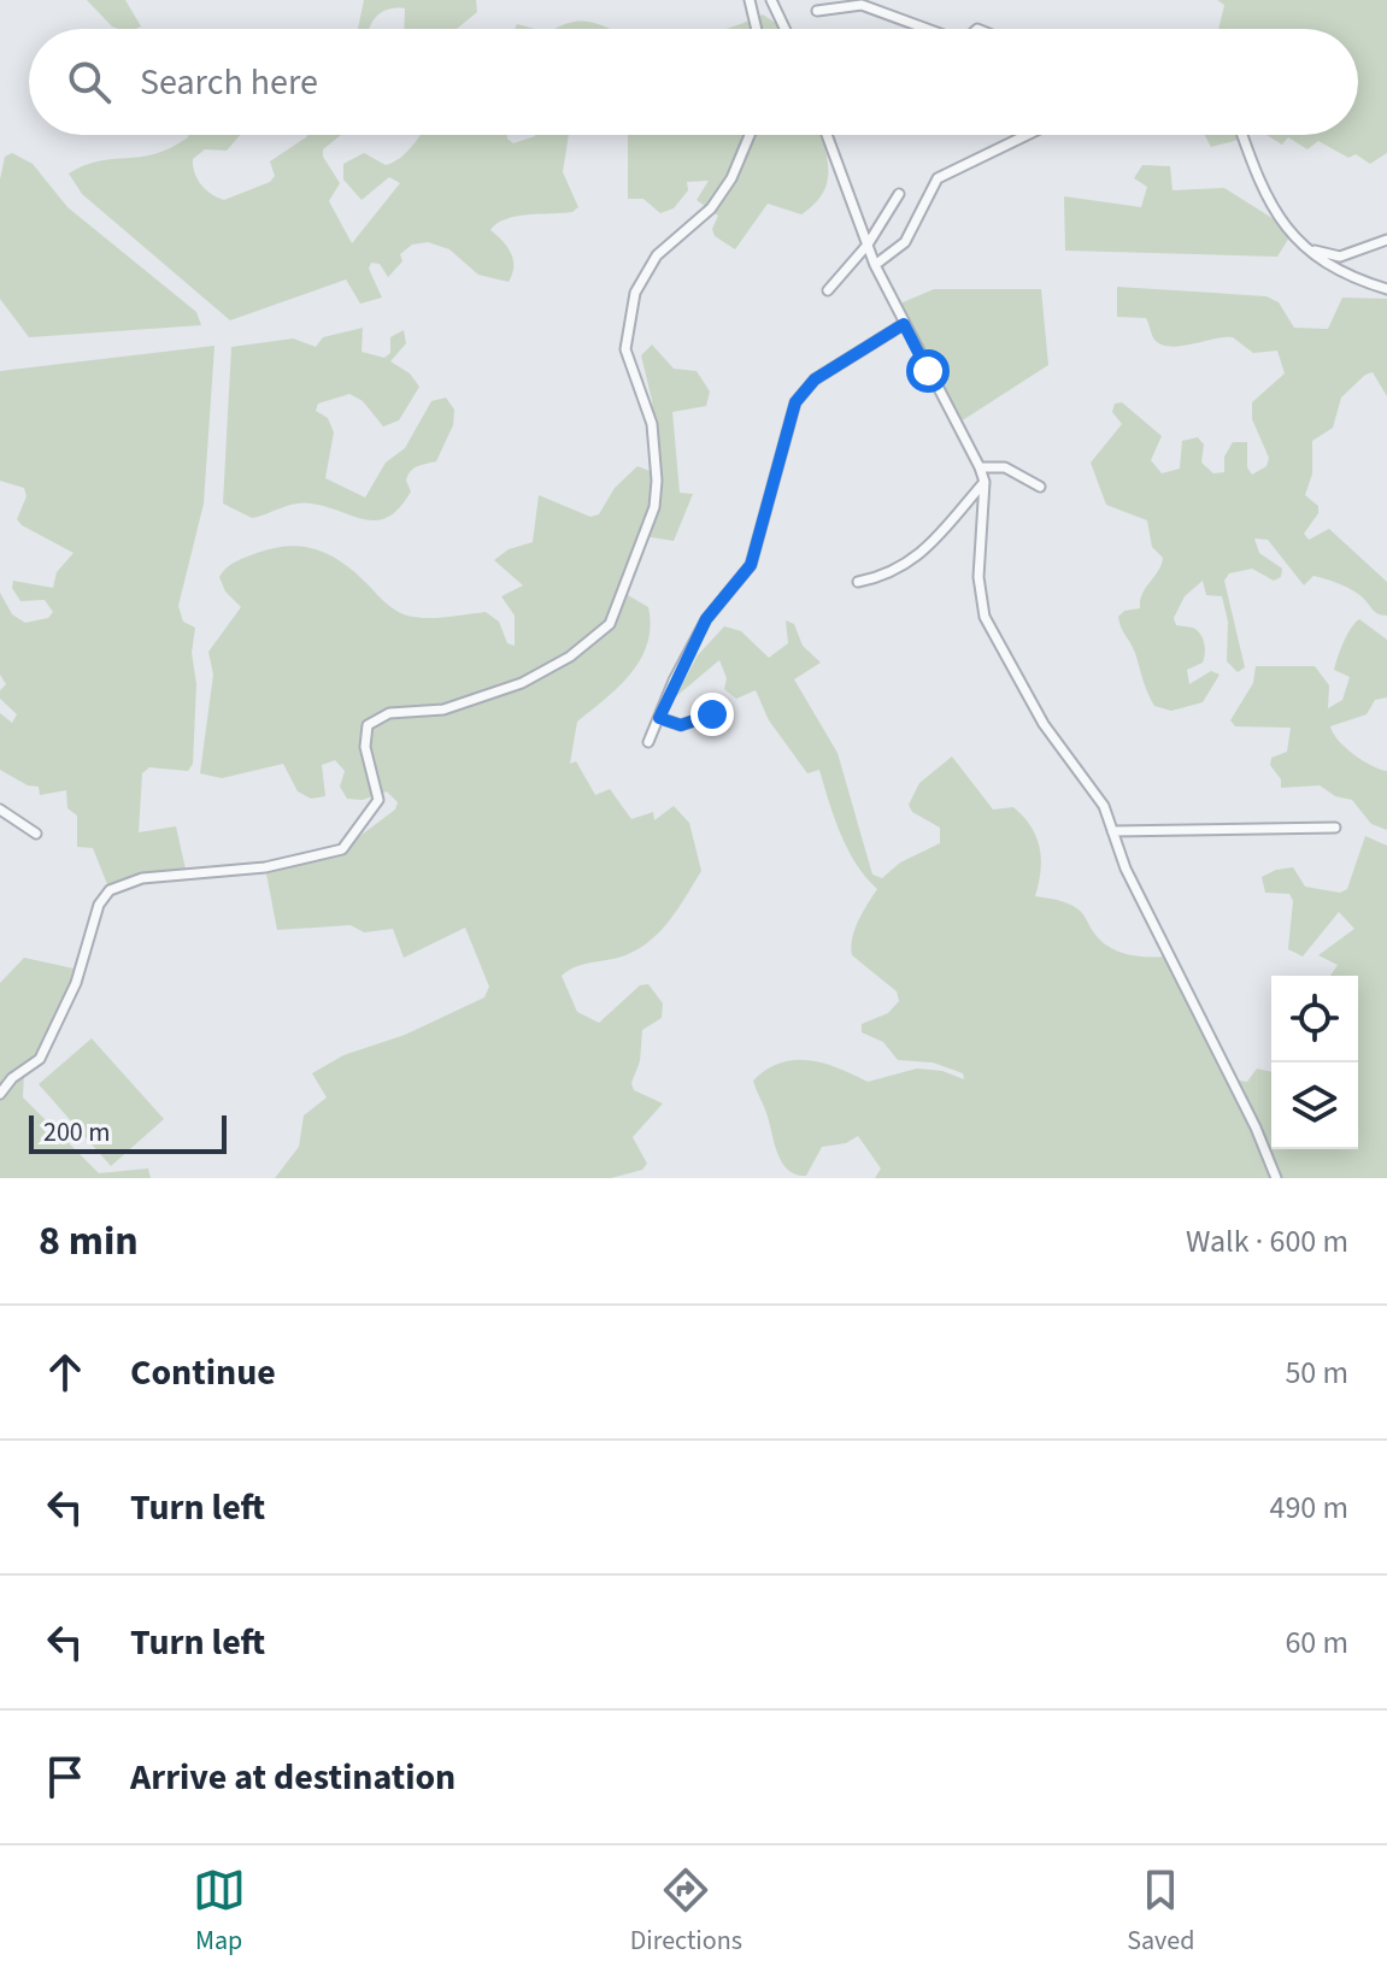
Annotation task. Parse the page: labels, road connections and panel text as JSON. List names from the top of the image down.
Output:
{
  "scale_bar": "200 m",
  "page": {
    "search": "Search here",
    "scale": "200 m",
    "heading": ["8 min", "Walk · 600 m"],
    "list": [
      ["Continue", "50 m"],
      ["Turn left", "490 m"],
      ["Turn left", "60 m"],
      "Arrive at destination"
    ],
    "nav": ["Map", "Directions", "Saved"]
  }
}
